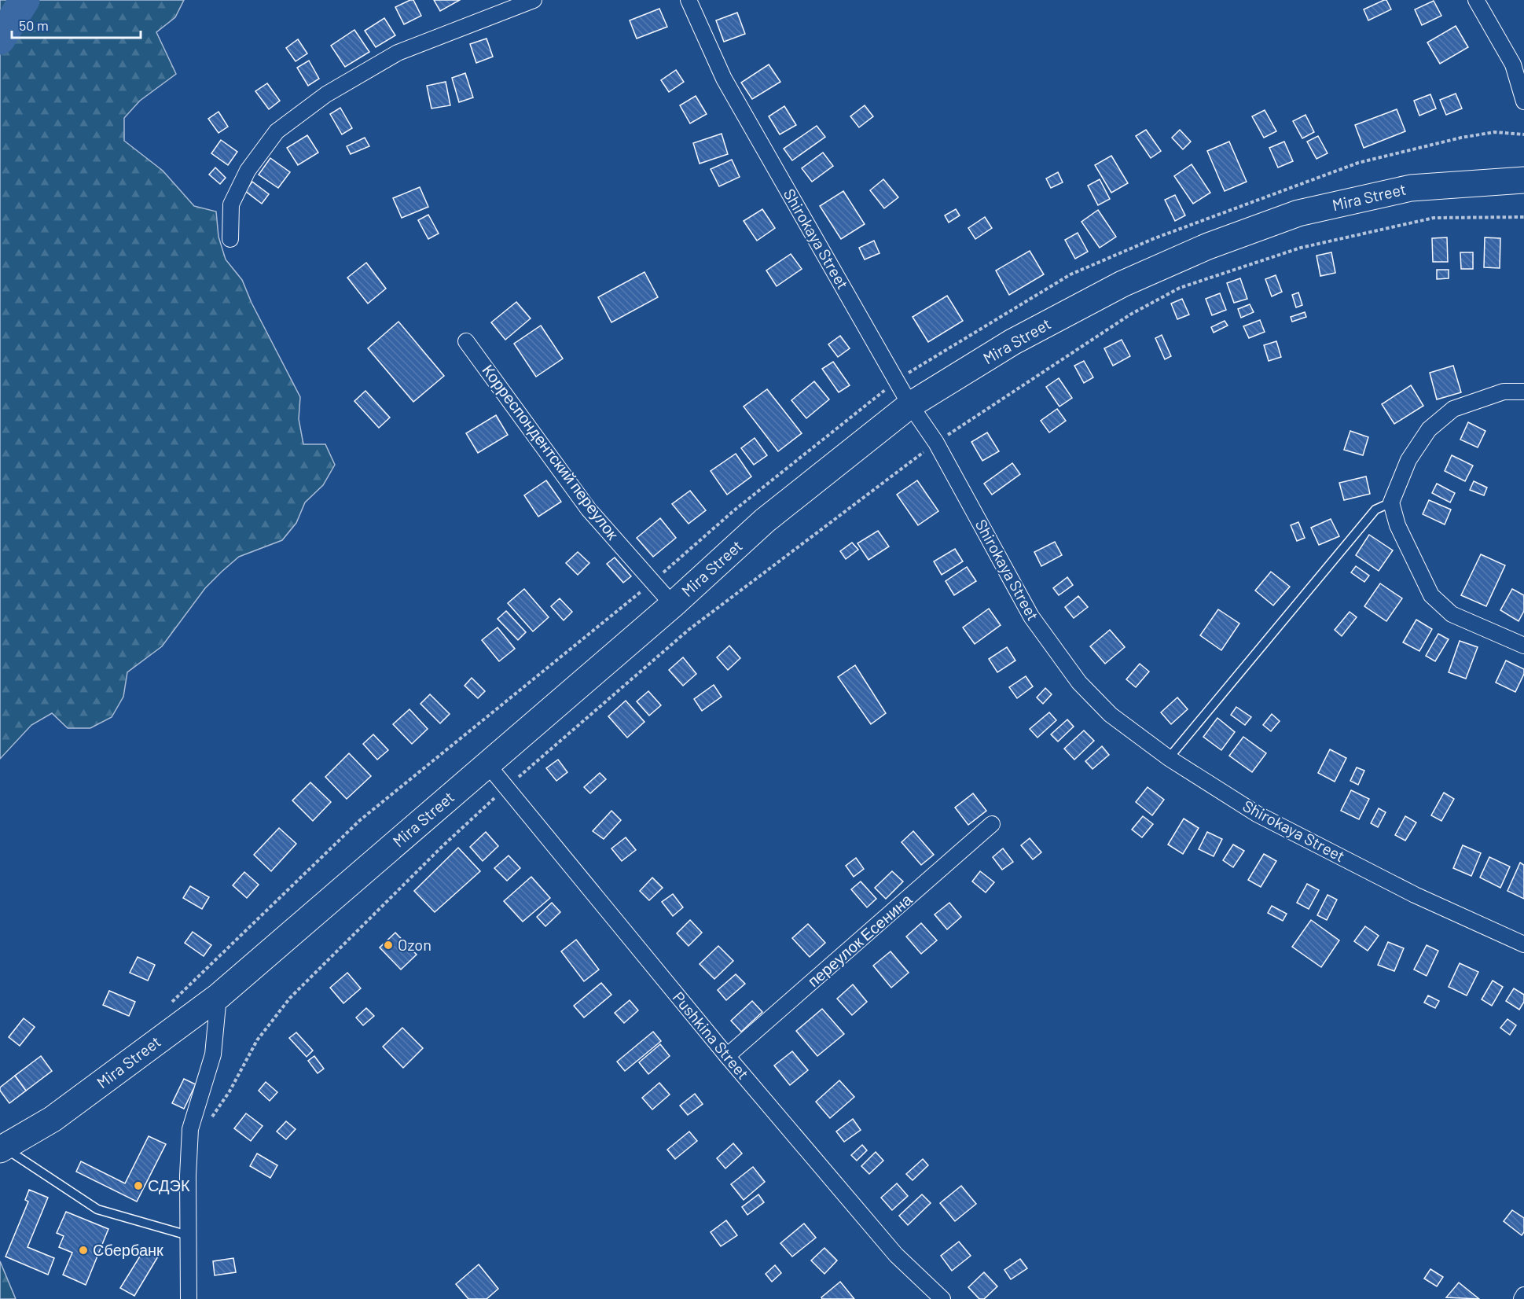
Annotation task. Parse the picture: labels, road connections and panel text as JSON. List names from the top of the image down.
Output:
{
  "streets": {
    "highway": ["Mira Street"],
    "street": [
      "Shirokaya Street",
      "Корреспондентский переулок",
      "переулок Есенина",
      "Pushkina Street"
    ]
  },
  "crossings": [
    ["Mira Street", "Shirokaya Street"],
    ["Mira Street", "Корреспондентский переулок"],
    ["Mira Street", "Pushkina Street"],
    ["переулок Есенина", "Pushkina Street"]
  ],
  "places": ["Ozon", "СДЭК", "Сбербанк"],
  "scale_bar": "50 m"
}
